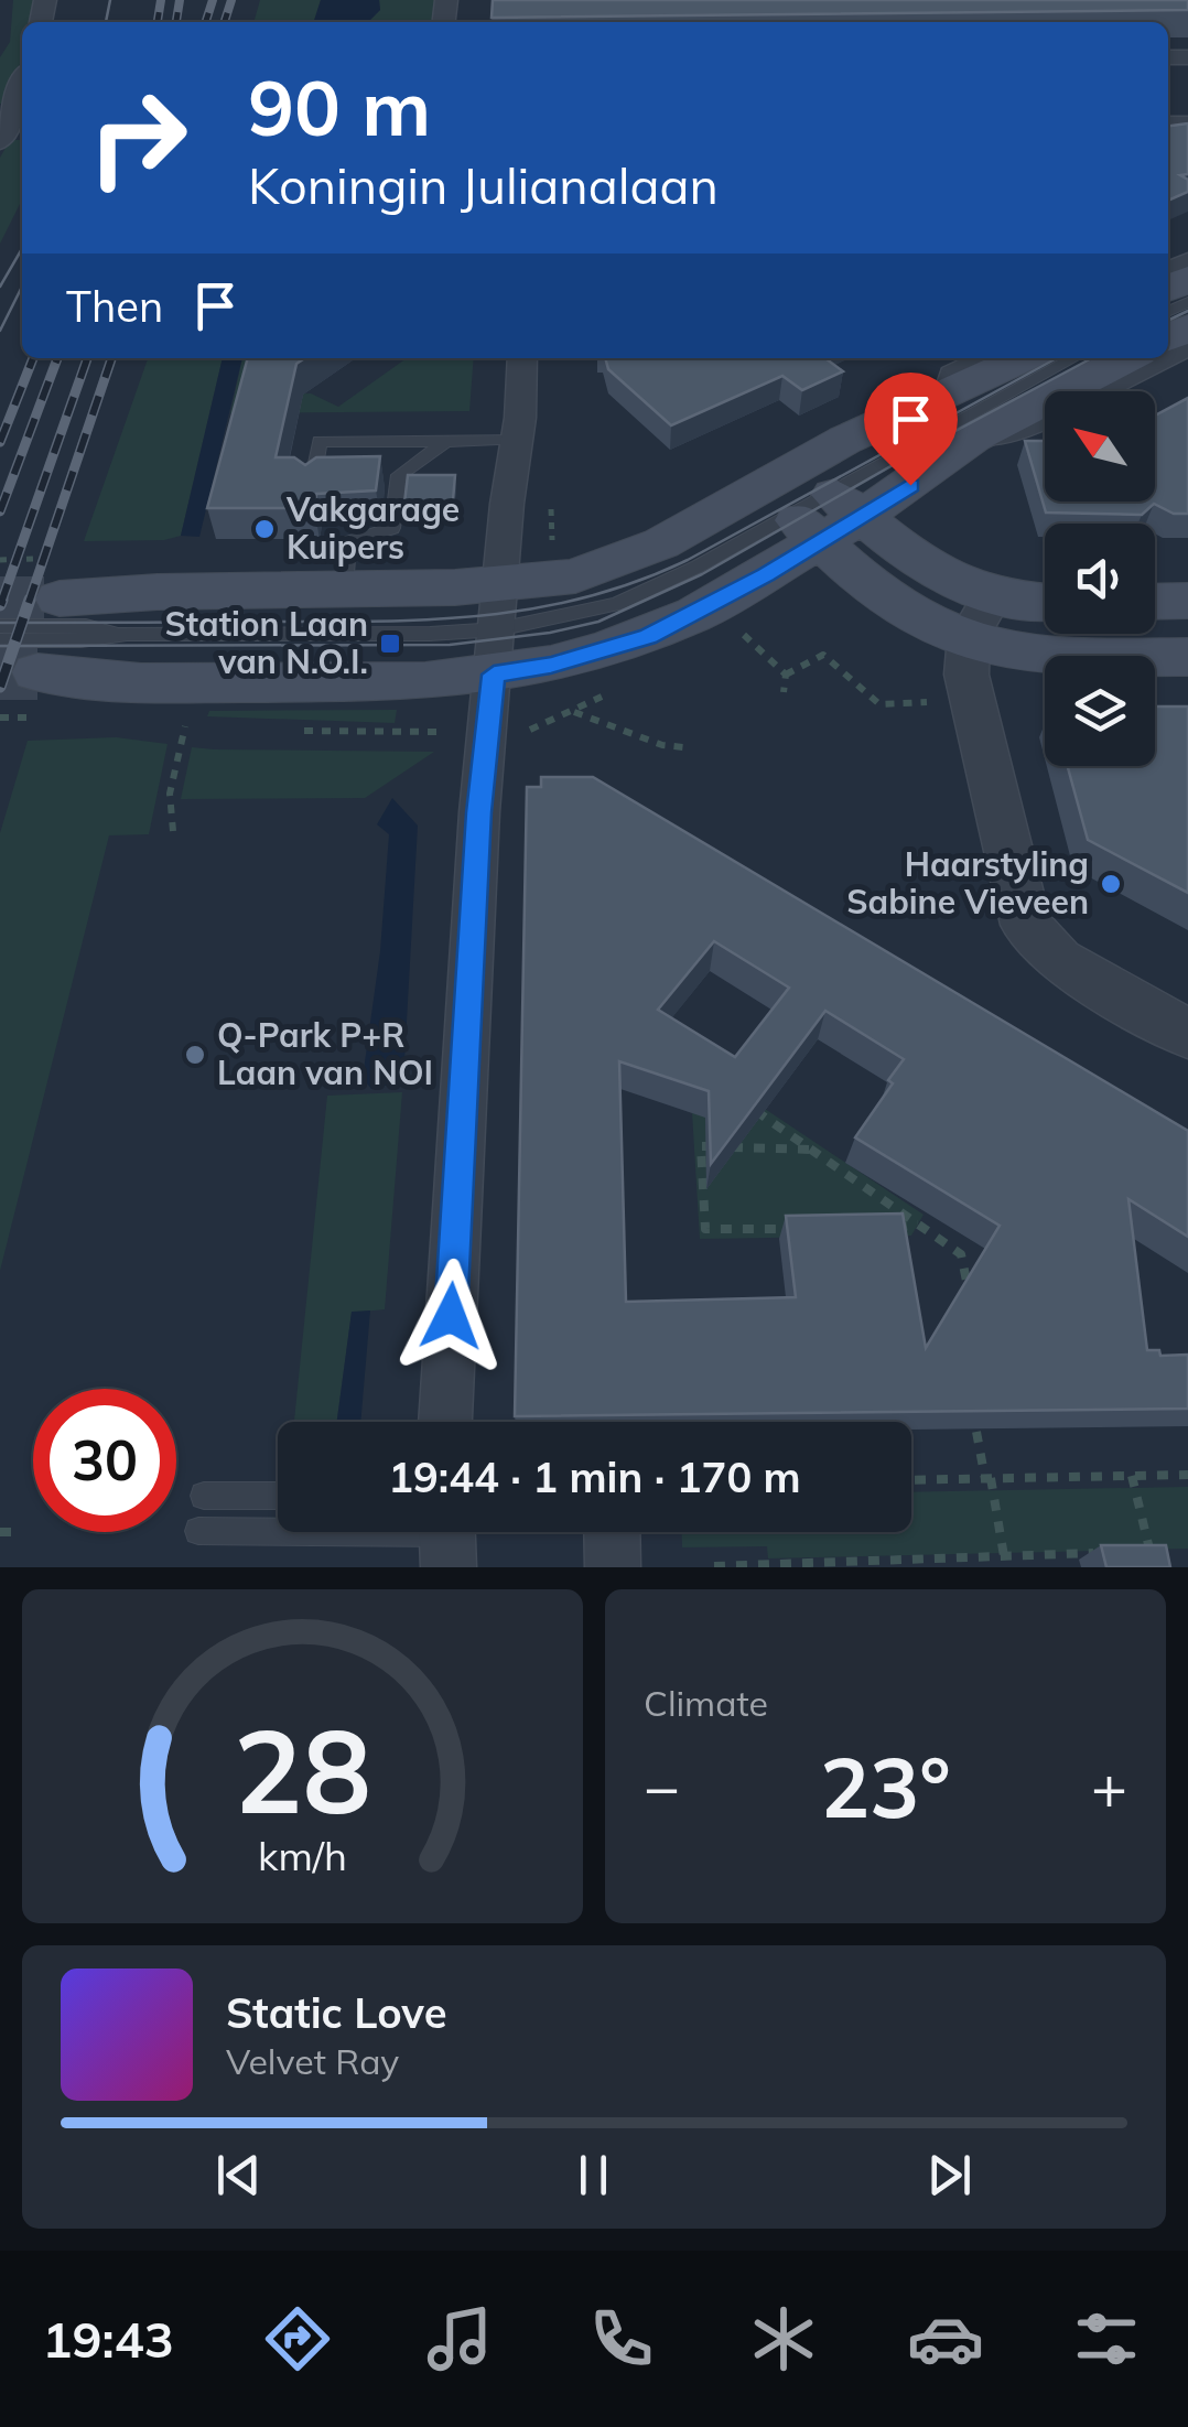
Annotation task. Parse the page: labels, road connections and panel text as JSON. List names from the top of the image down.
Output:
{
  "places": {
    "other": ["Vakgarage Kuipers", "Haarstyling Sabine Vieveen", "Q-Park P+R Laan van NOI"],
    "transit": ["Station Laan van N.O.I."]
  },
  "north": "top left",
  "page": {
    "turn": ["90 m", "Koningin Julianalaan"],
    "then": "Then",
    "limit": "30",
    "trip": "19:44 · 1 min · 170 m",
    "tile": "Climate",
    "heat": ["−", "23°", "+"],
    "song": ["Static Love", "Velvet Ray"],
    "tabs": "19:43",
    "gauge": ["28", "km/h"]
  }
}
